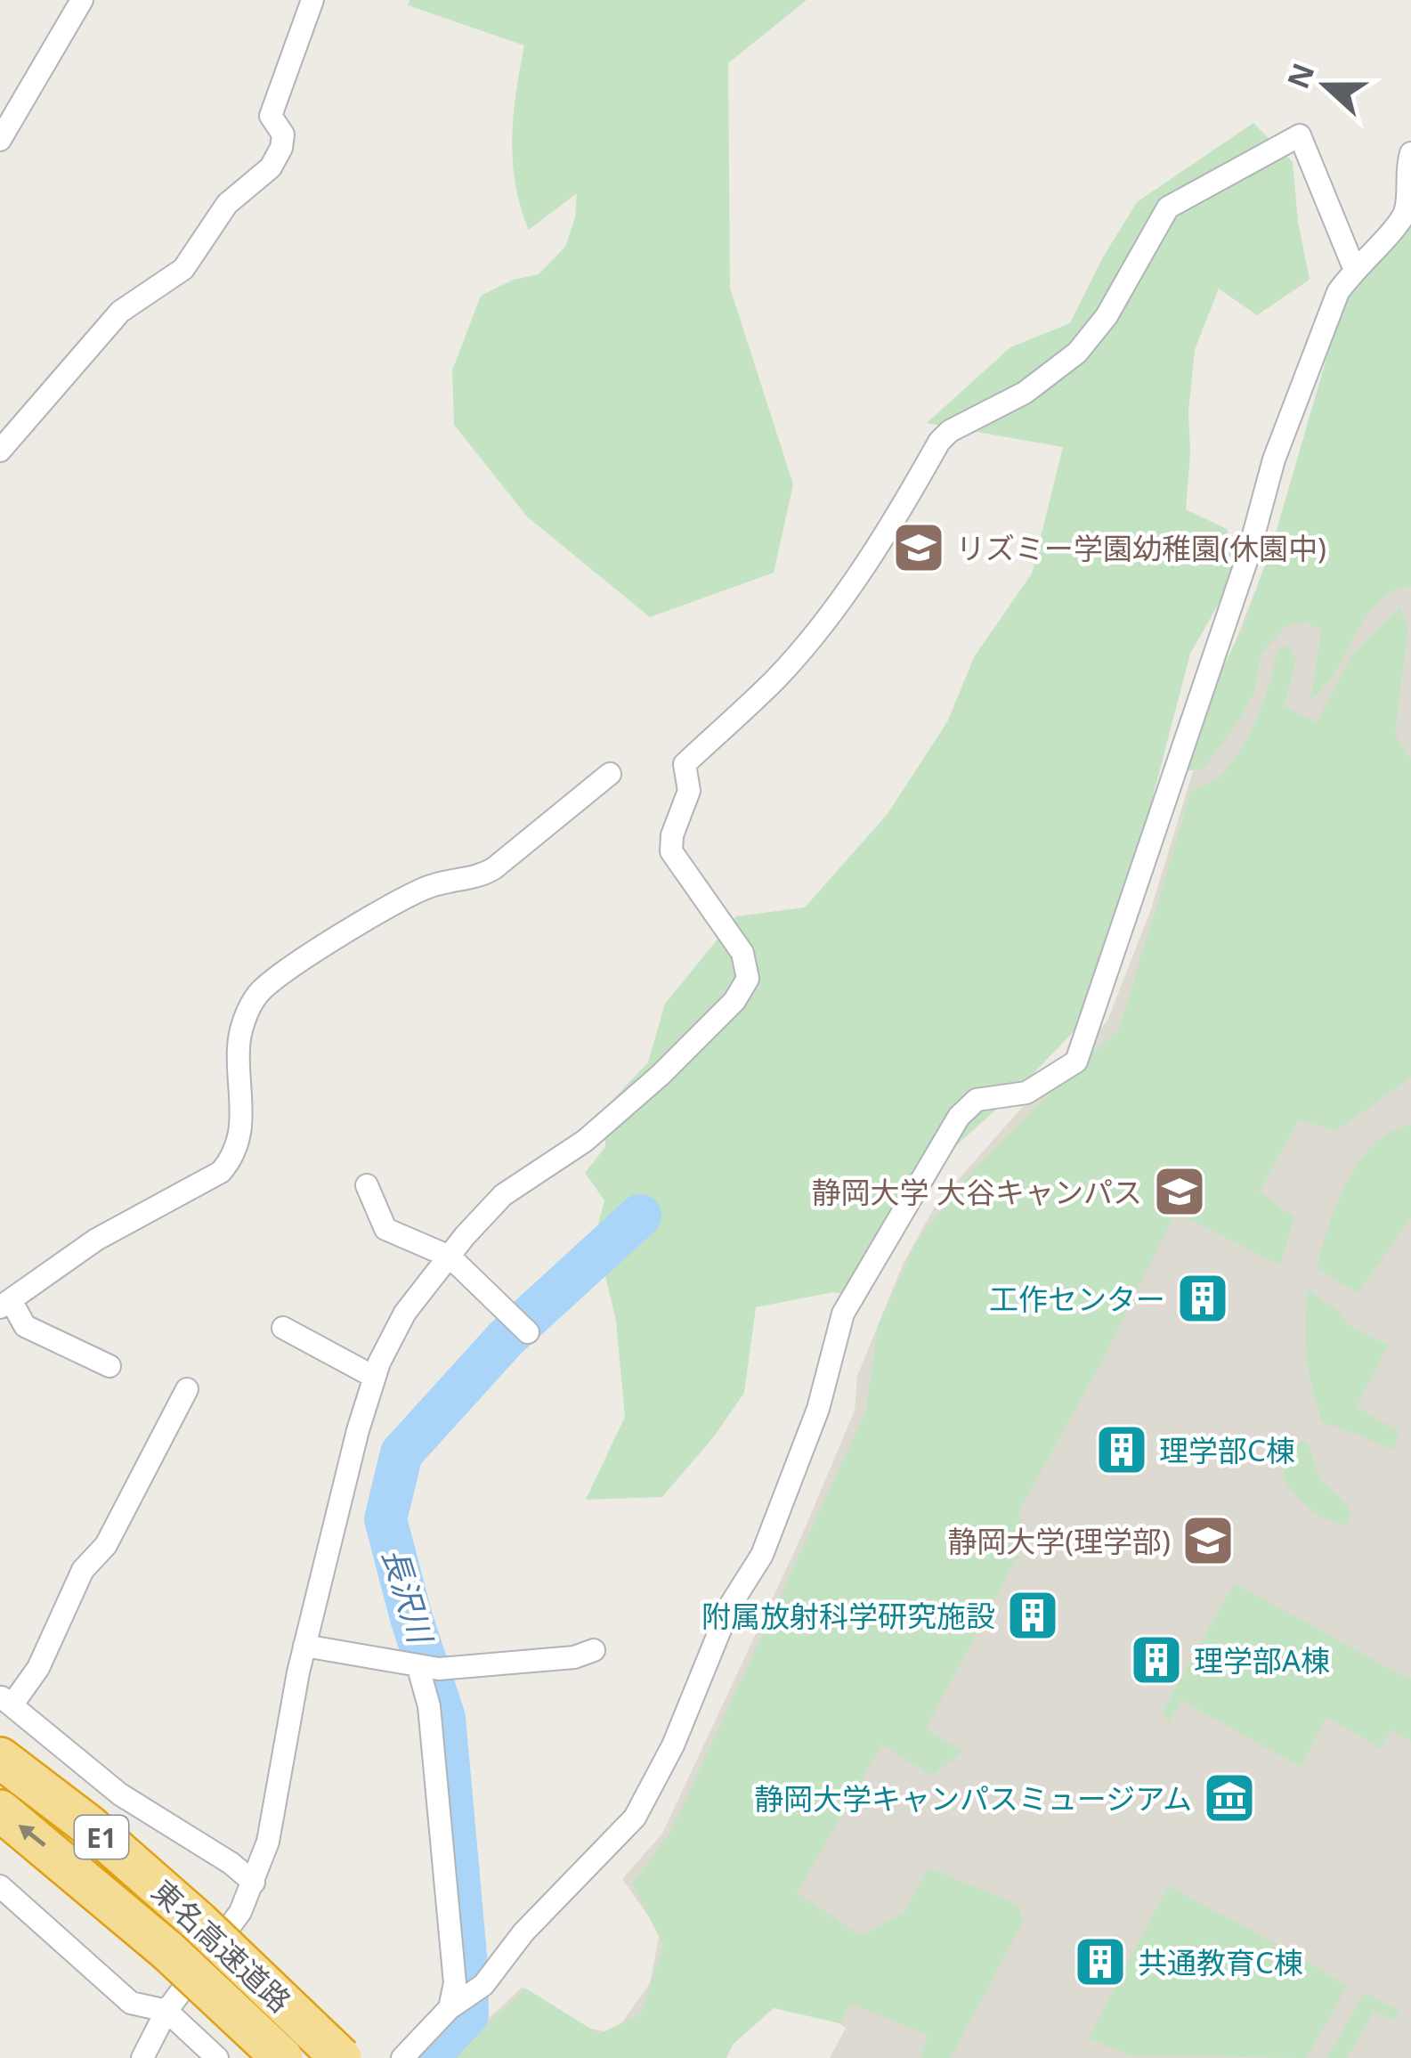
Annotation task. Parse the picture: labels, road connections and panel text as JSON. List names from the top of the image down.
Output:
{
  "streets": {
    "highway": ["E1", "東名高速道路"]
  },
  "water": ["長沢川"],
  "places": {
    "school or university": ["リズミー学園幼稚園(休園中)", "静岡大学 大谷キャンパス", "静岡大学(理学部)"],
    "building": [
      "工作センター",
      "理学部C棟",
      "附属放射科学研究施設",
      "理学部A棟",
      "共通教育C棟"
    ],
    "museum": ["静岡大学キャンパスミュージアム"]
  },
  "north": "left"
}
